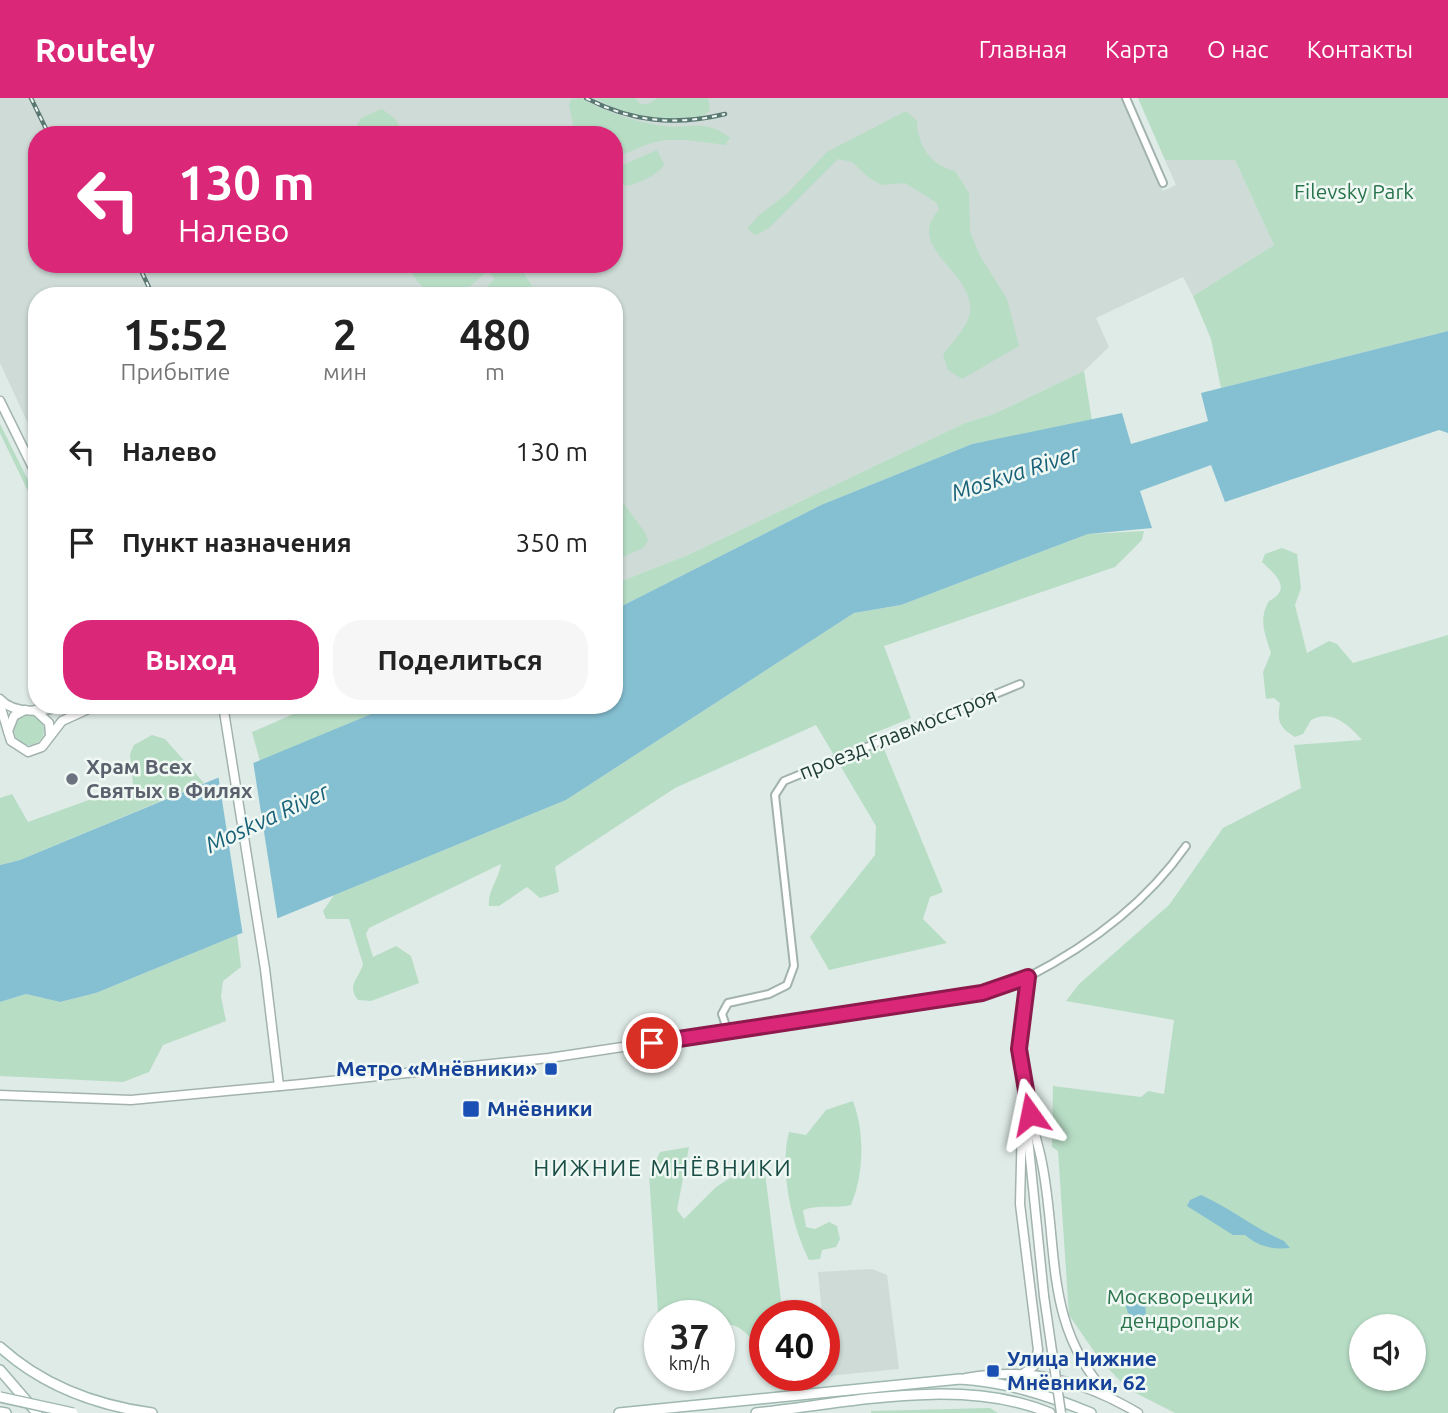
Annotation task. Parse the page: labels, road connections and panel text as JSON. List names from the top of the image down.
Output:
{
  "streets": {
    "street": ["проезд Главмосстроя"]
  },
  "districts": ["НИЖНИЕ МНЁВНИКИ"],
  "water": ["Moskva River"],
  "parks": ["Filevsky Park", "Москворецкий дендропарк"],
  "places": {
    "other": ["Храм Всех Святых в Филях"],
    "transit": ["Метро «Мнёвники»", "Мнёвники", "Улица Нижние Мнёвники, 62"]
  },
  "page": {
    "header": "Routely",
    "nav": [
      "Главная",
      "Карта",
      "О нас",
      "Контакты"
    ],
    "turn": ["130 m", "Налево"],
    "eta": [
      "15:52",
      "Прибытие",
      "2",
      "мин",
      "480",
      "m"
    ],
    "list": [
      {
        "name": "Налево",
        "value": "130 m"
      },
      {
        "name": "Пункт назначения",
        "value": "350 m"
      }
    ],
    "buttons": ["Выход", "Поделиться"],
    "speed": "37 km/h",
    "limit": "40"
  }
}
